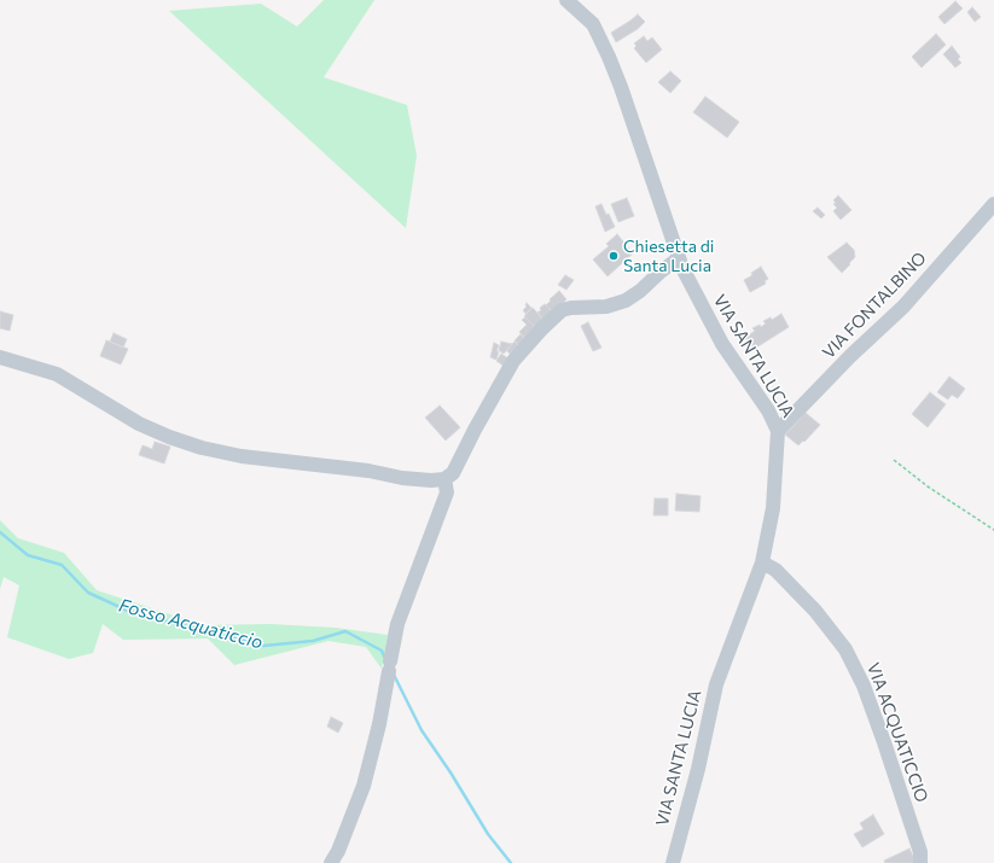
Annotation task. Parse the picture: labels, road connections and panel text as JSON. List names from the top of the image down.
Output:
{
  "streets": {
    "street": ["VIA FONTALBINO", "VIA SANTA LUCIA", "VIA ACQUATICCIO"]
  },
  "crossings": [
    ["VIA FONTALBINO", "VIA SANTA LUCIA"],
    ["VIA SANTA LUCIA", "VIA ACQUATICCIO"]
  ],
  "water": ["Fosso Acquaticcio"],
  "places": ["Chiesetta di Santa Lucia"]
}
